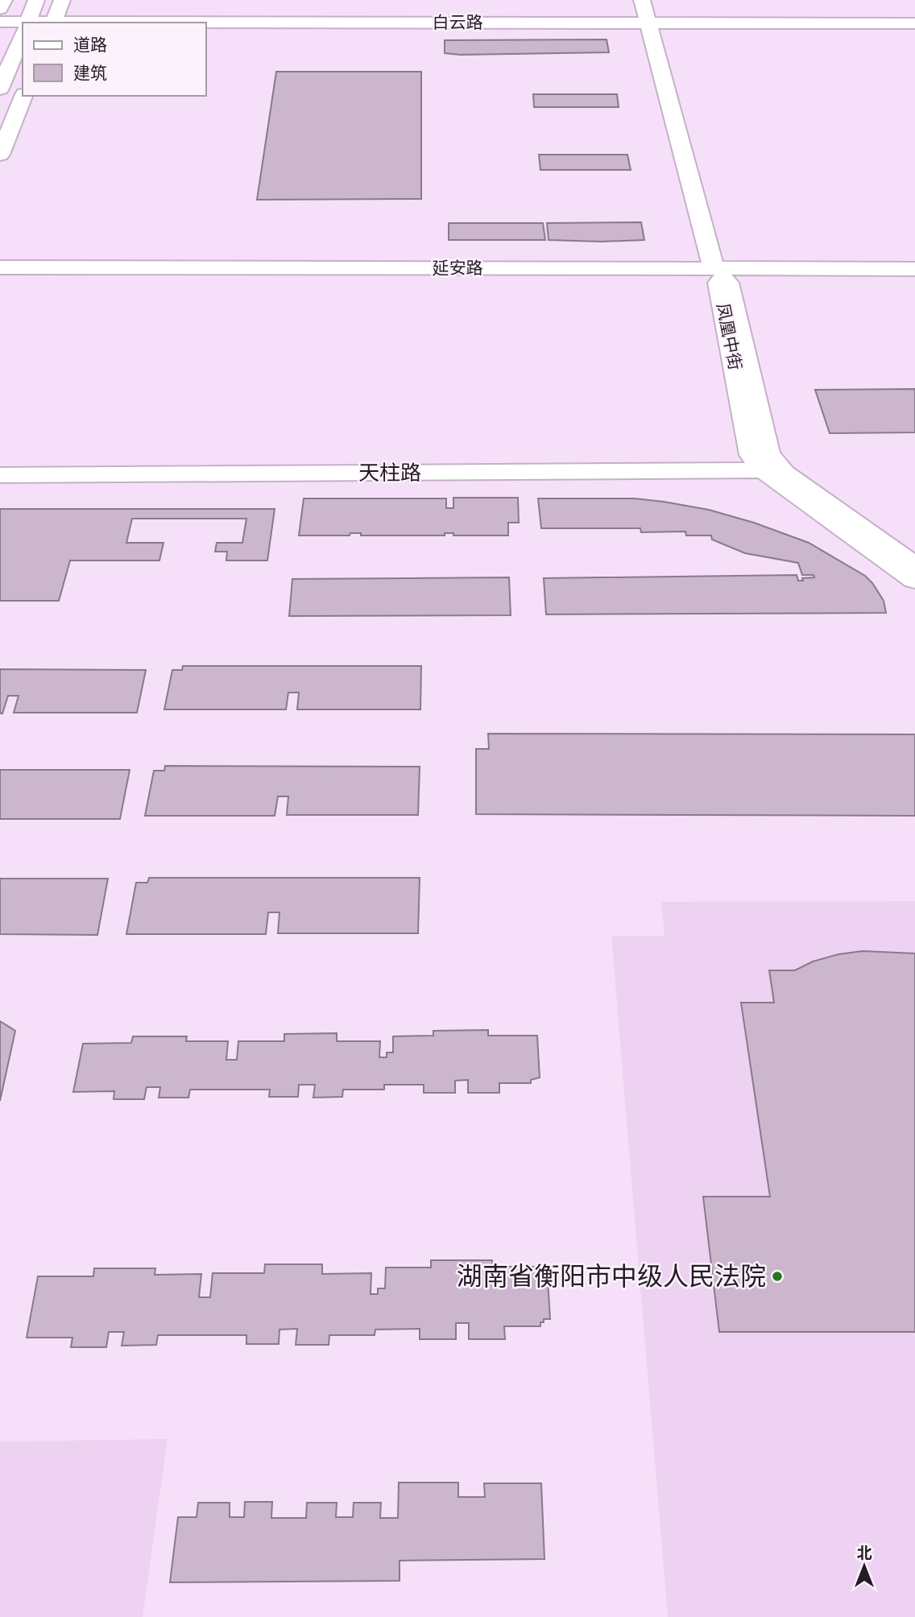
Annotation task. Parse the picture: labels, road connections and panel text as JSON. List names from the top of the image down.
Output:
{
  "streets": {
    "main road": [
      "白云路",
      "延安路",
      "凤凰中街",
      "天柱路"
    ]
  },
  "crossings": [
    ["白云路", "凤凰中街"],
    ["延安路", "凤凰中街"],
    ["凤凰中街", "天柱路"]
  ],
  "places": ["湖南省衡阳市中级人民法院"],
  "legend": ["道路", "建筑"],
  "north": "top"
}
